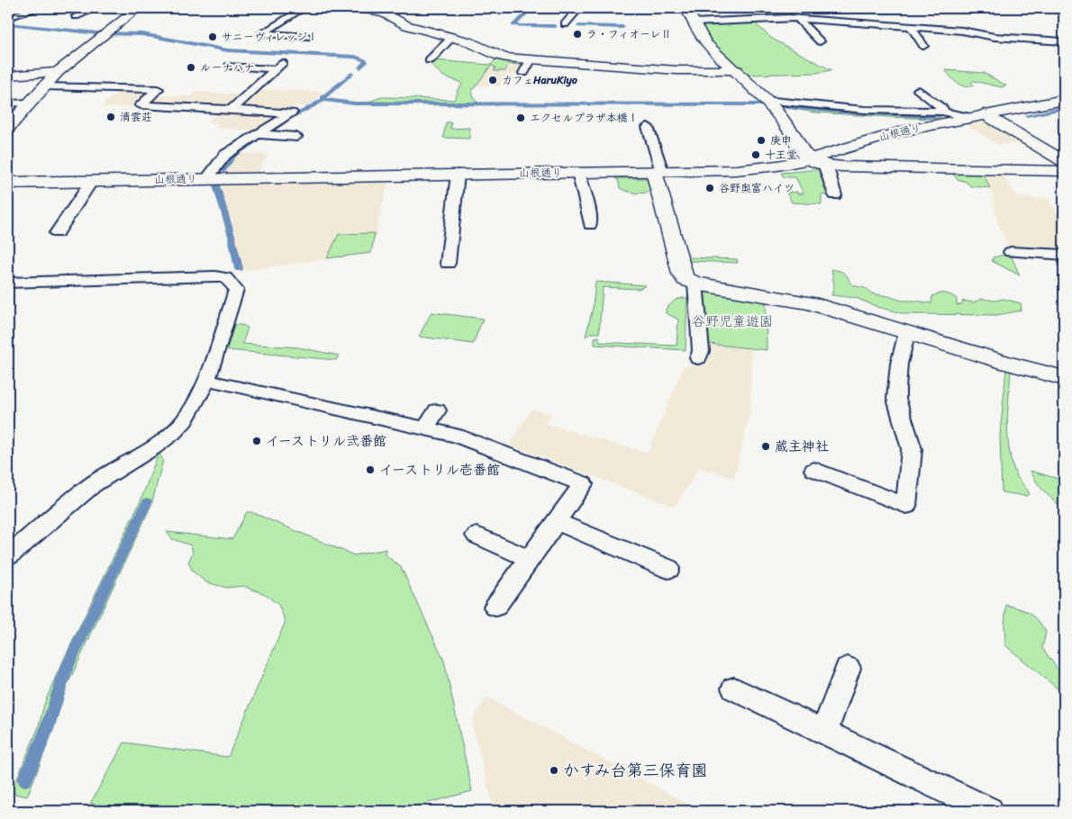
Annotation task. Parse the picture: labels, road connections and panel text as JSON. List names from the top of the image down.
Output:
{
  "streets": {
    "street": ["山根通り"]
  },
  "parks": ["谷野児童遊園"],
  "places": [
    "ラ・フィオーレⅡ",
    "サニーヴィレッジⅠ",
    "ルーナハナ",
    "カフェHaruKiyo",
    "清雲荘",
    "エクセルプラザ本橋Ⅰ",
    "庚申",
    "十王堂",
    "谷野奥富ハイツ",
    "イーストリル弐番館",
    "蔵主神社",
    "イーストリル壱番館",
    "かすみ台第三保育園"
  ]
}
